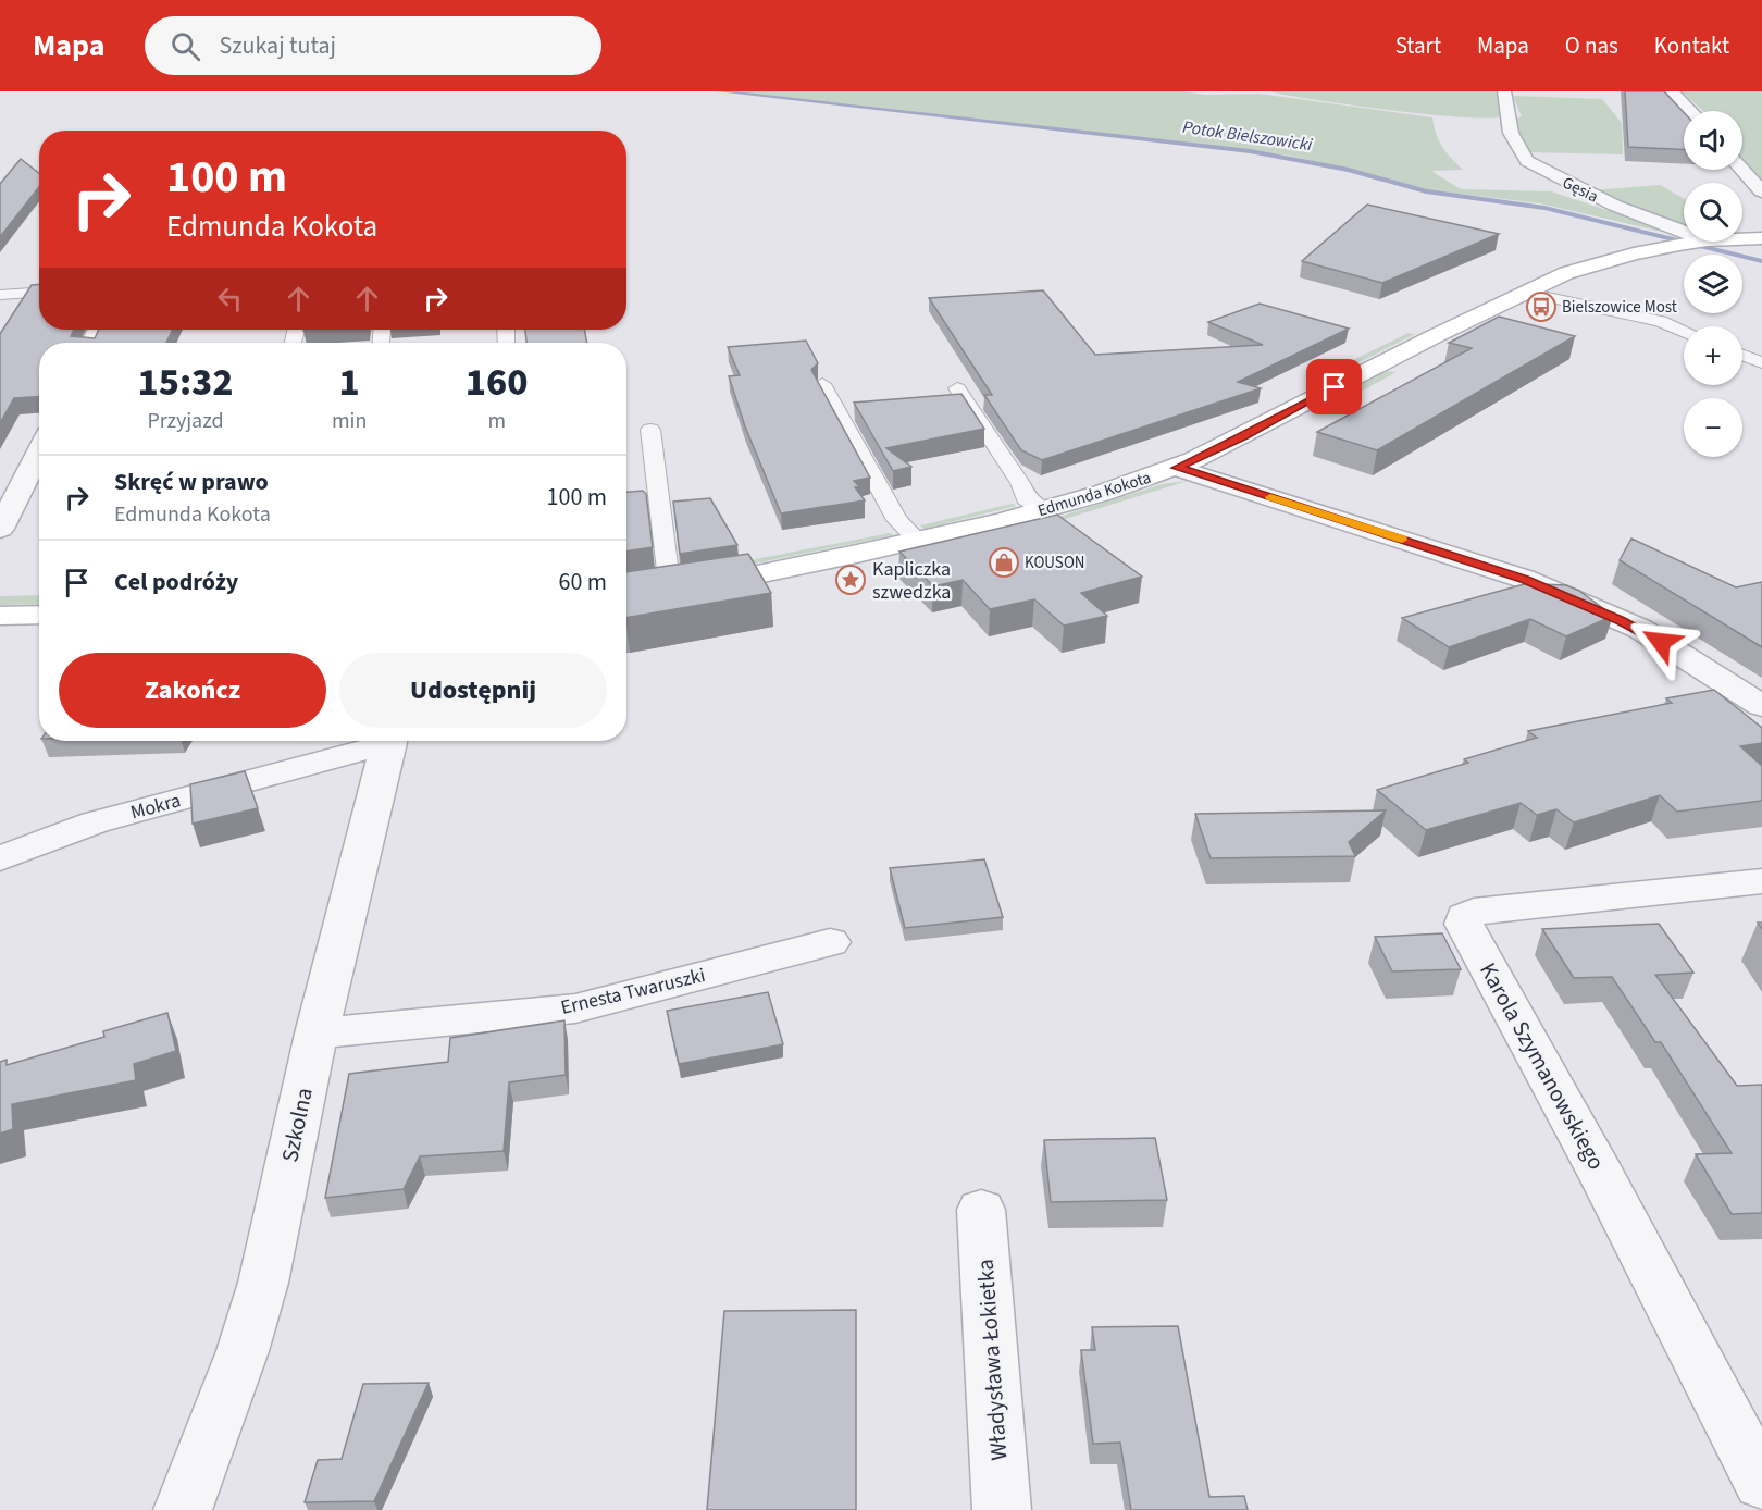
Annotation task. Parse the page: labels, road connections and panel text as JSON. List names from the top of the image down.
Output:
{
  "streets": {
    "street": [
      "Gęsia",
      "Edmunda Kokota",
      "Mokra",
      "Ernesta Twaruszki",
      "Karola Szymanowskiego",
      "Szkolna",
      "Władysława Łokietka"
    ]
  },
  "crossings": [
    ["Gęsia", "Edmunda Kokota"],
    ["Ernesta Twaruszki", "Szkolna"]
  ],
  "water": ["Potok Bielszowicki"],
  "places": {
    "bus stop": ["Bielszowice Most"],
    "shop": ["KOUSON"],
    "place": ["Kapliczka szwedzka"]
  },
  "page": {
    "header": "Mapa",
    "search": "Szukaj tutaj",
    "nav": [
      "Start",
      "Mapa",
      "O nas",
      "Kontakt"
    ],
    "map_buttons": ["+", "−"],
    "turn": ["100 m", "Edmunda Kokota"],
    "eta": [
      "15:32",
      "Przyjazd",
      "1",
      "min",
      "160",
      "m"
    ],
    "list": [
      {
        "name": "Skręć w prawo",
        "note": "Edmunda Kokota",
        "value": "100 m"
      },
      {
        "name": "Cel podróży",
        "value": "60 m"
      }
    ],
    "buttons": ["Zakończ", "Udostępnij"]
  }
}
